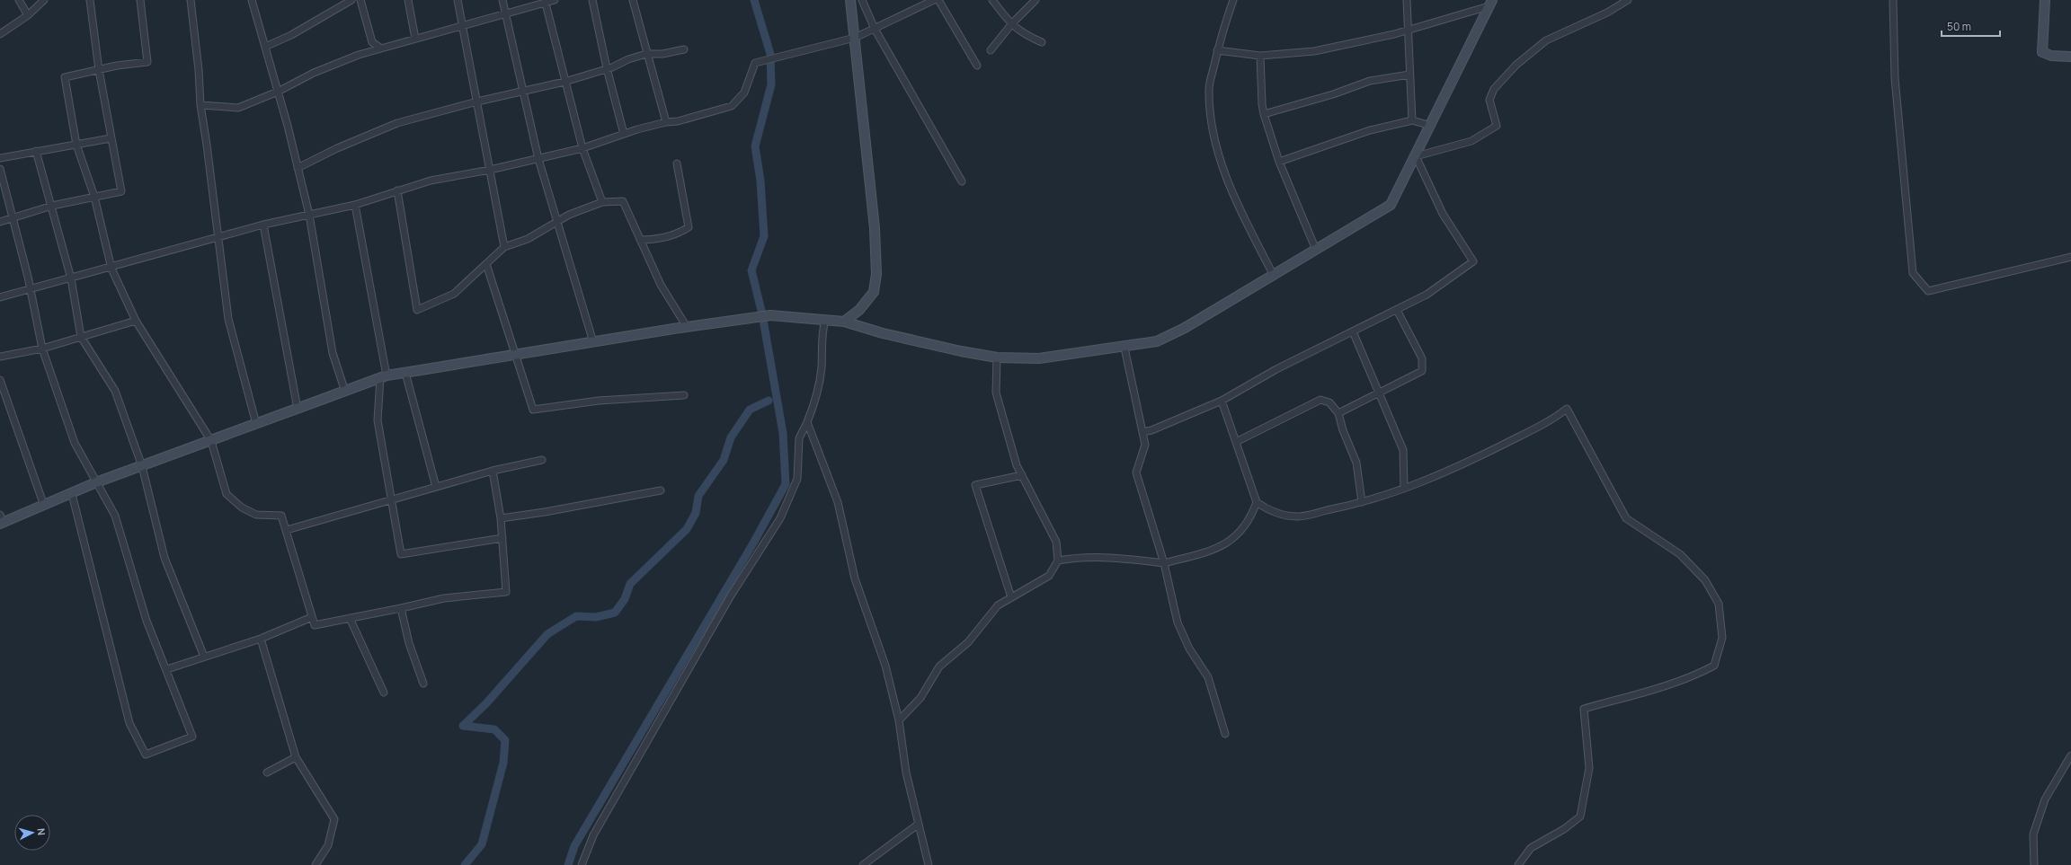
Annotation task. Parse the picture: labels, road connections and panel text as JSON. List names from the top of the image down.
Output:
{
  "scale_bar": "50 m",
  "north": "right"
}
